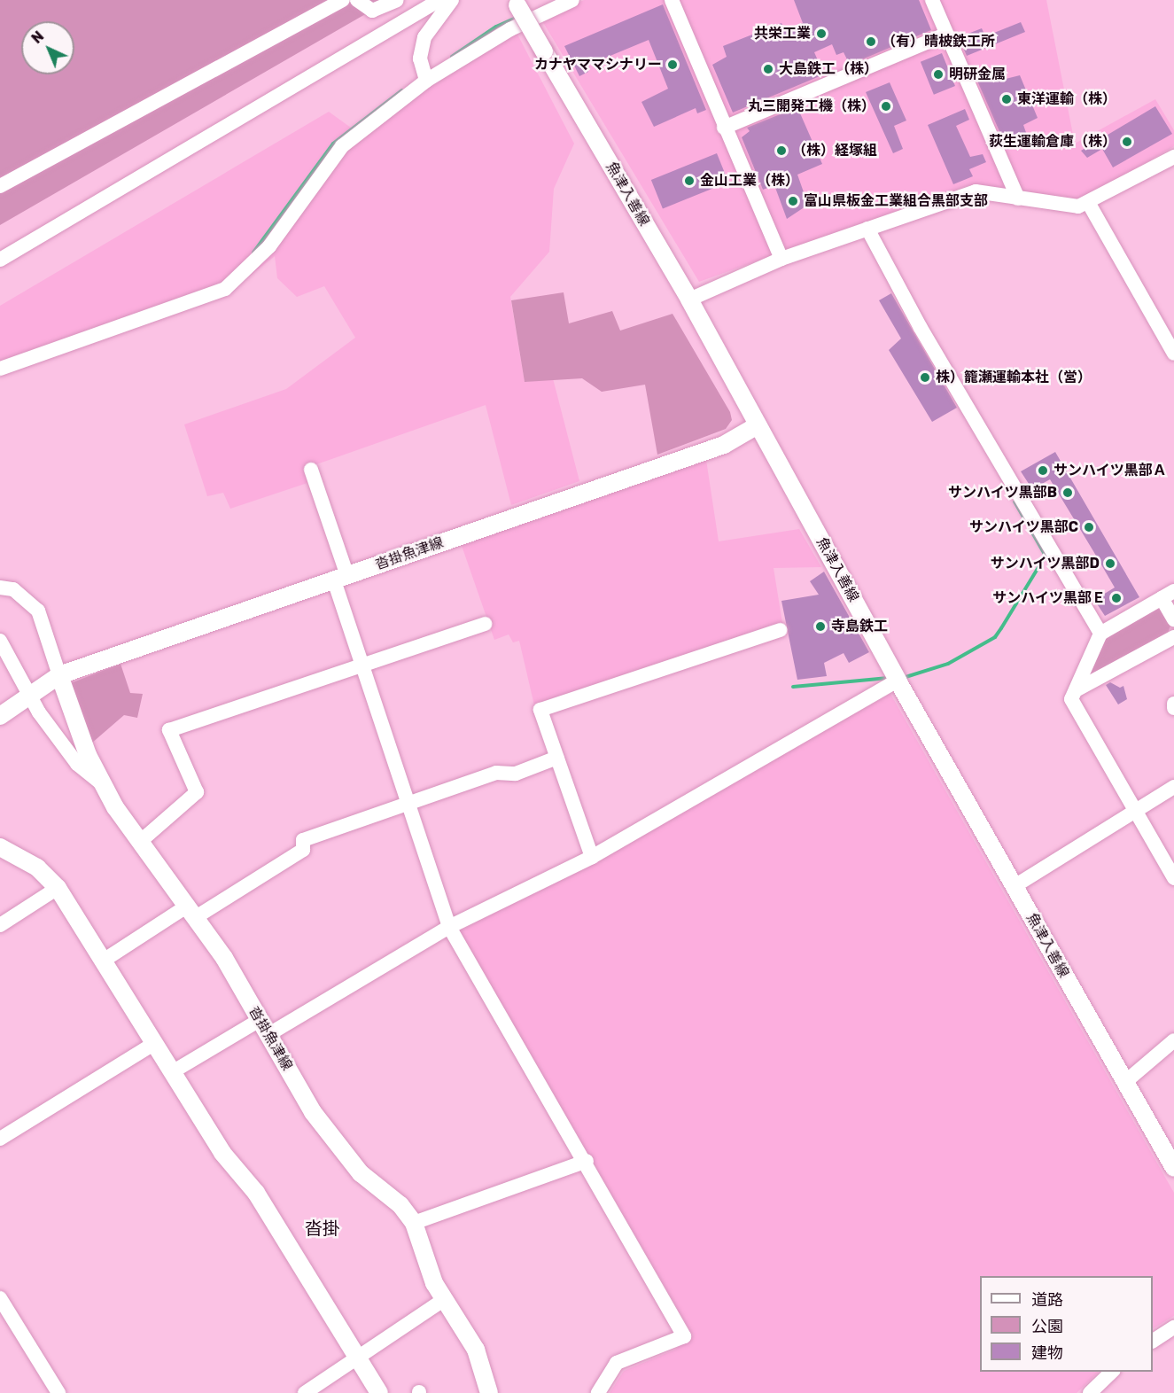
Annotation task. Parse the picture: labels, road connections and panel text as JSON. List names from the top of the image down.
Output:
{
  "streets": {
    "main road": ["魚津入善線", "沓掛魚津線"]
  },
  "crossings": [
    ["魚津入善線", "沓掛魚津線"]
  ],
  "districts": ["沓掛"],
  "places": [
    "共栄工業",
    "（有）晴柀鉄工所",
    "カナヤママシナリー",
    "大島鉄工（株）",
    "明研金属",
    "東洋運輸（株）",
    "丸三開発工機（株）",
    "荻生運輸倉庫（株）",
    "（株）経塚組",
    "金山工業（株）",
    "富山県板金工業組合黒部支部",
    "株）籠瀬運輸本社（営）",
    "サンハイツ黒部Ａ",
    "サンハイツ黒部B",
    "サンハイツ黒部C",
    "サンハイツ黒部D",
    "サンハイツ黒部Ｅ",
    "寺島鉄工"
  ],
  "legend": ["道路", "公園", "建物"],
  "north": "top left"
}
